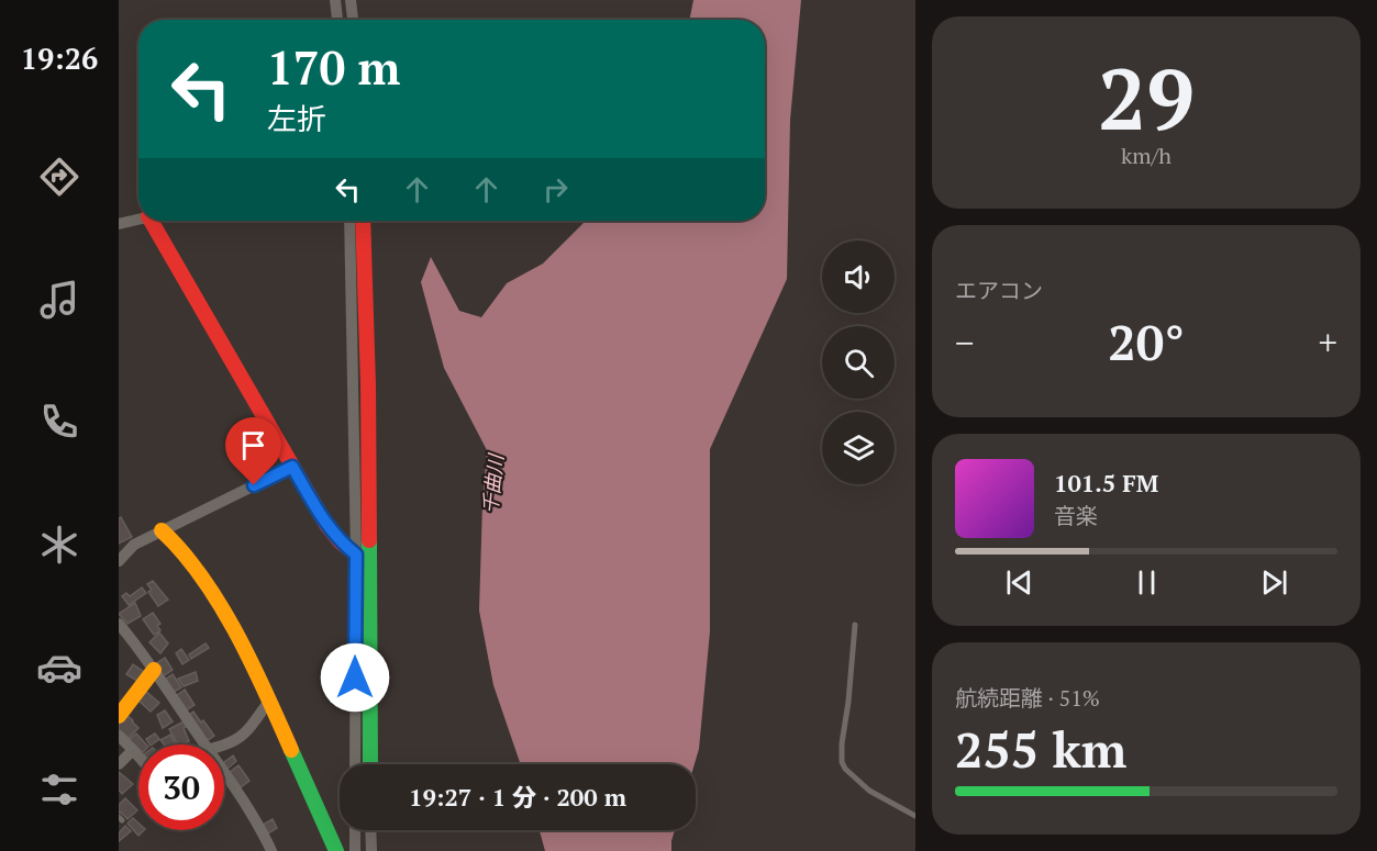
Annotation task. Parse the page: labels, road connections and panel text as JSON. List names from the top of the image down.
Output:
{
  "water": ["千曲川"],
  "page": {
    "tabs": "19:26",
    "tile": [
      ["29", "km/h"],
      "エアコン",
      ["航続距離 · 51%", "255 km"]
    ],
    "turn": ["170 m", "左折"],
    "heat": ["−", "20°", "+"],
    "song": ["101.5 FM", "音楽"],
    "limit": "30",
    "trip": "19:27 · 1 分 · 200 m"
  }
}
